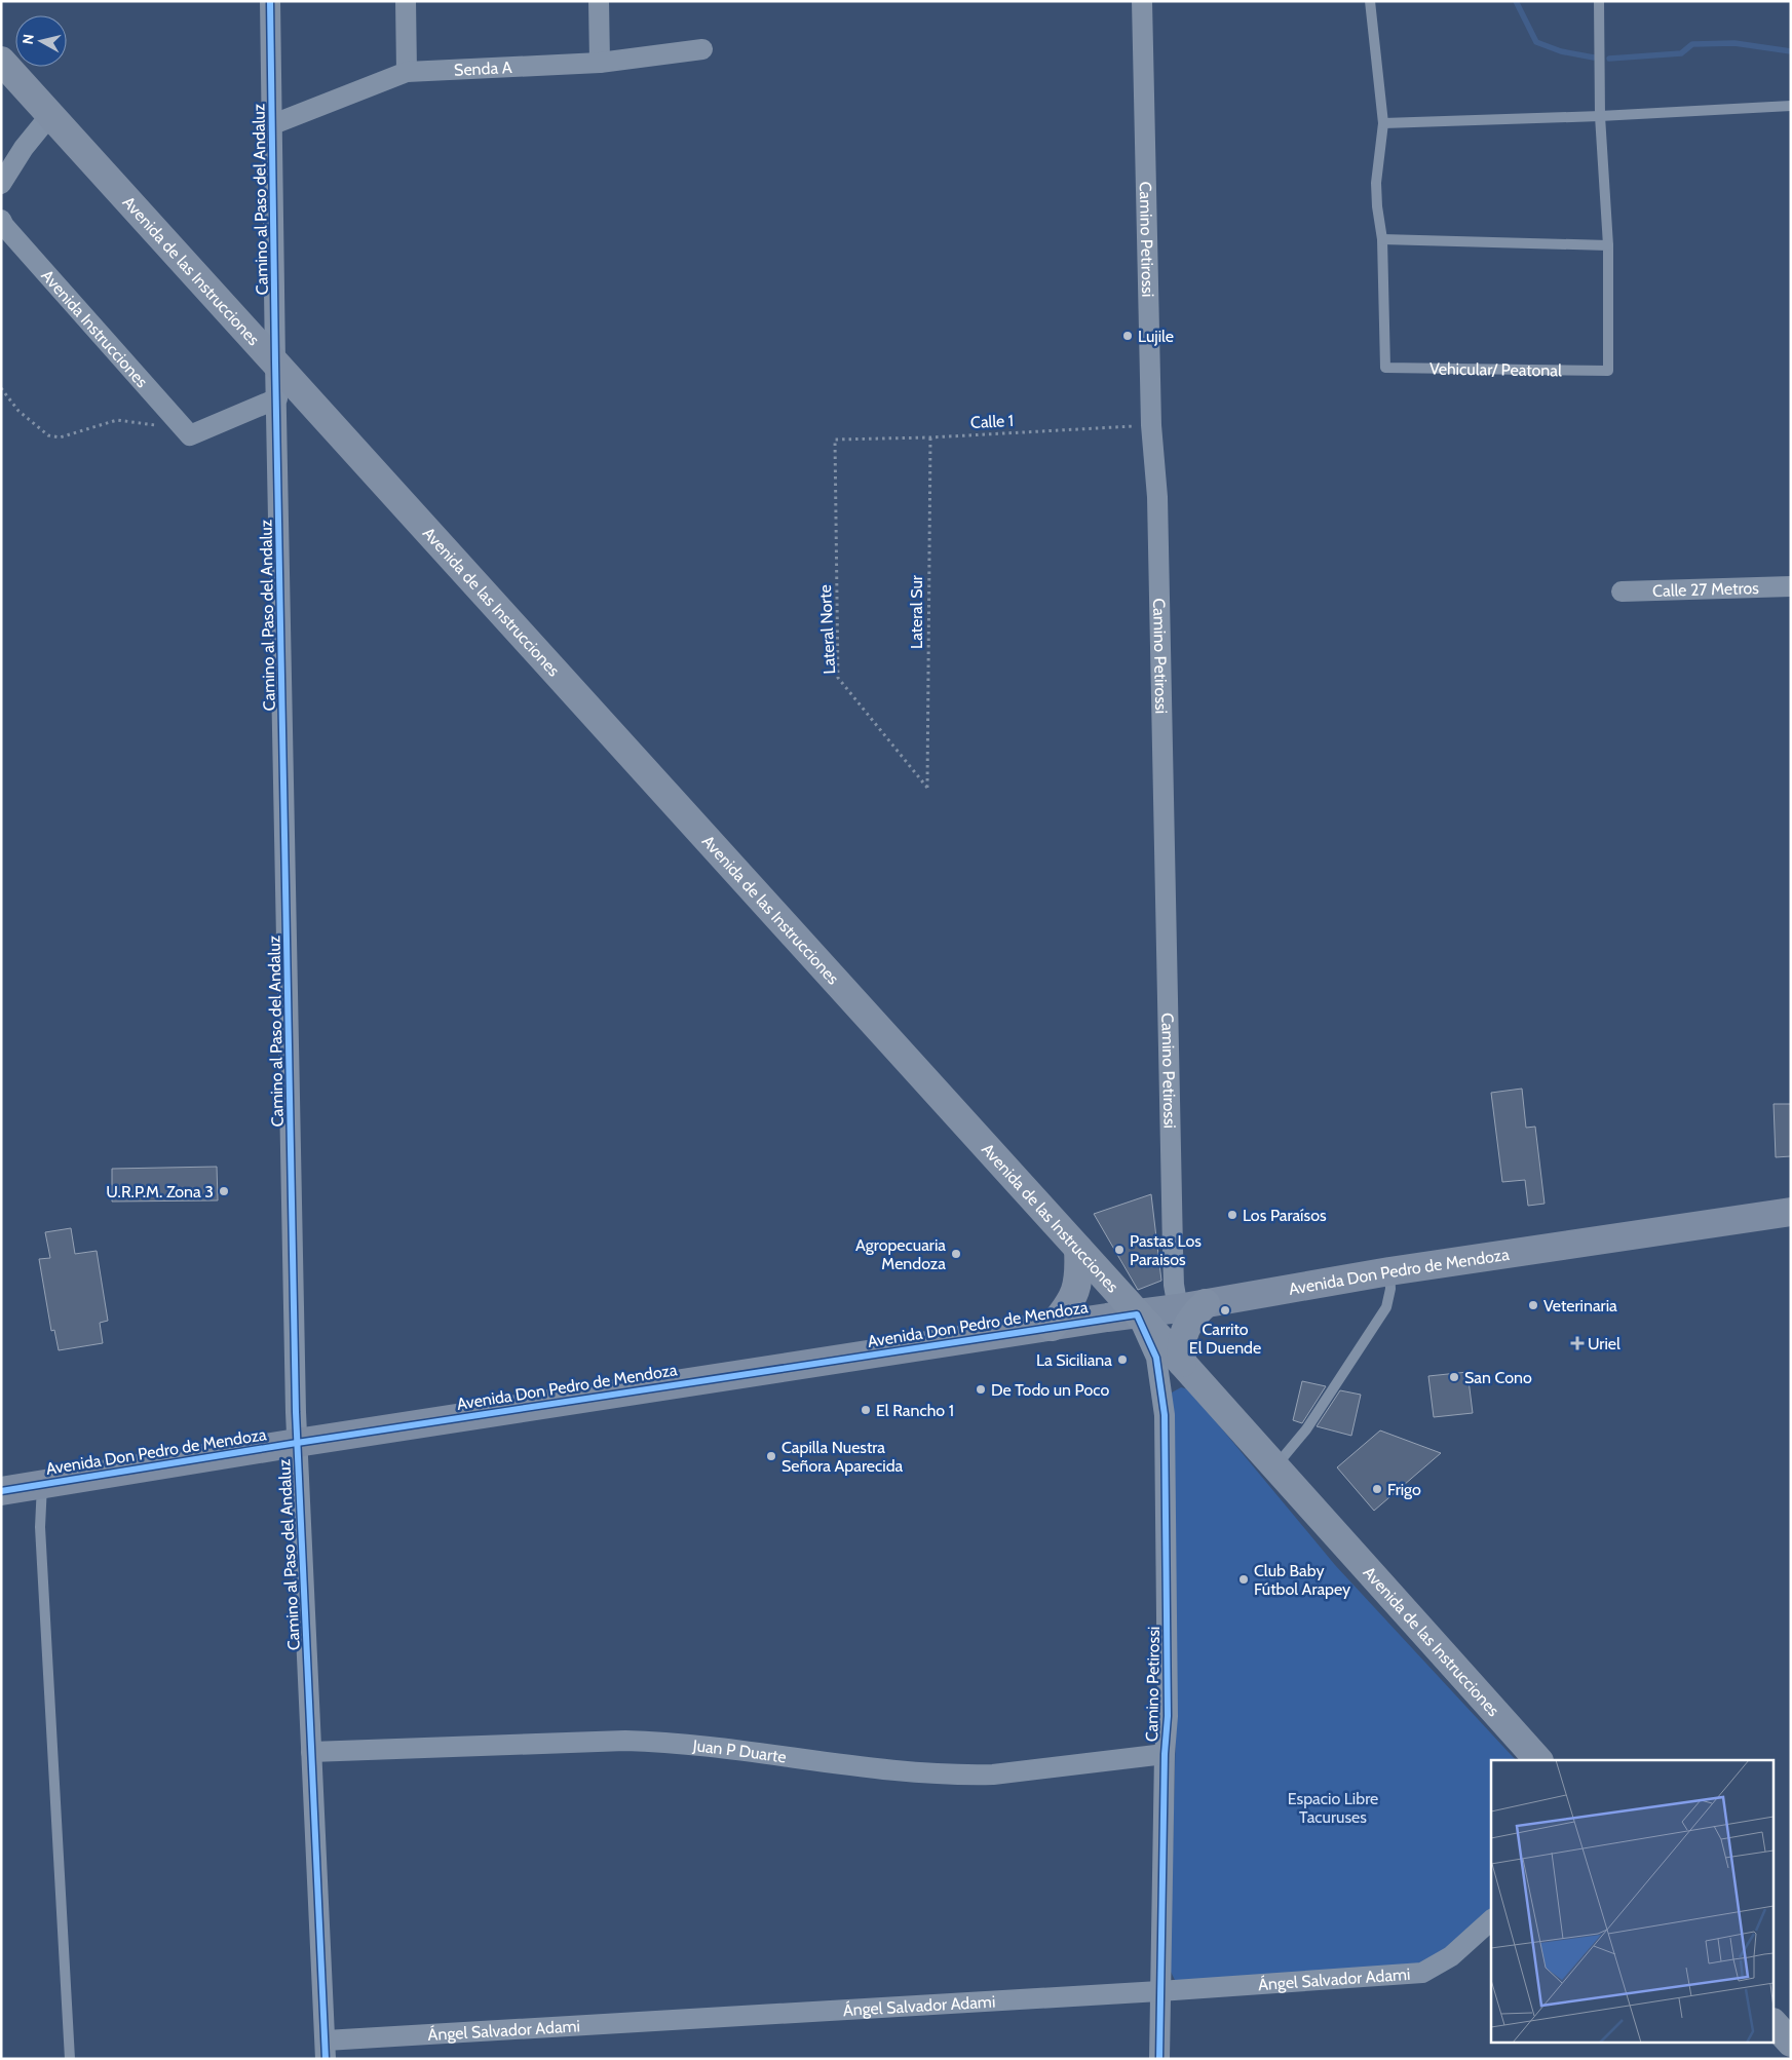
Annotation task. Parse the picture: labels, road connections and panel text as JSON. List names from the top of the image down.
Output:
{
  "streets": {
    "main road": ["Avenida de las Instrucciones"],
    "street": [
      "Senda A",
      "Camino al Paso del Andaluz",
      "Camino Petirossi",
      "Avenida Instrucciones",
      "Calle 27 Metros",
      "Avenida Don Pedro de Mendoza",
      "Juan P Duarte",
      "Ángel Salvador Adami"
    ],
    "lane": ["Vehicular/ Peatonal"],
    "path": ["Calle 1", "Lateral Sur", "Lateral Norte"]
  },
  "crossings": [
    ["Senda A", "Camino al Paso del Andaluz"],
    ["Camino al Paso del Andaluz", "Avenida de las Instrucciones"],
    ["Camino al Paso del Andaluz", "Avenida Instrucciones"],
    ["Camino al Paso del Andaluz", "Avenida Don Pedro de Mendoza"],
    ["Camino al Paso del Andaluz", "Juan P Duarte"],
    ["Camino al Paso del Andaluz", "Ángel Salvador Adami"],
    ["Camino Petirossi", "Avenida de las Instrucciones"],
    ["Camino Petirossi", "Calle 1"],
    ["Camino Petirossi", "Avenida Don Pedro de Mendoza"],
    ["Camino Petirossi", "Juan P Duarte"],
    ["Camino Petirossi", "Ángel Salvador Adami"],
    ["Avenida de las Instrucciones", "Avenida Don Pedro de Mendoza"],
    ["Calle 1", "Lateral Sur"],
    ["Calle 1", "Lateral Norte"],
    ["Lateral Sur", "Lateral Norte"]
  ],
  "parks": ["Espacio Libre Tacuruses"],
  "places": {
    "other": [
      "Lujile",
      "U.R.P.M. Zona 3",
      "Los Paraísos",
      "Pastas Los Paraisos",
      "Agropecuaria Mendoza",
      "Veterinaria",
      "Carrito El Duende",
      "La Siciliana",
      "San Cono",
      "De Todo un Poco",
      "El Rancho 1",
      "Capilla Nuestra Señora Aparecida",
      "Frigo",
      "Club Baby Fútbol Arapey"
    ],
    "health": ["Uriel"]
  },
  "north": "left"
}
